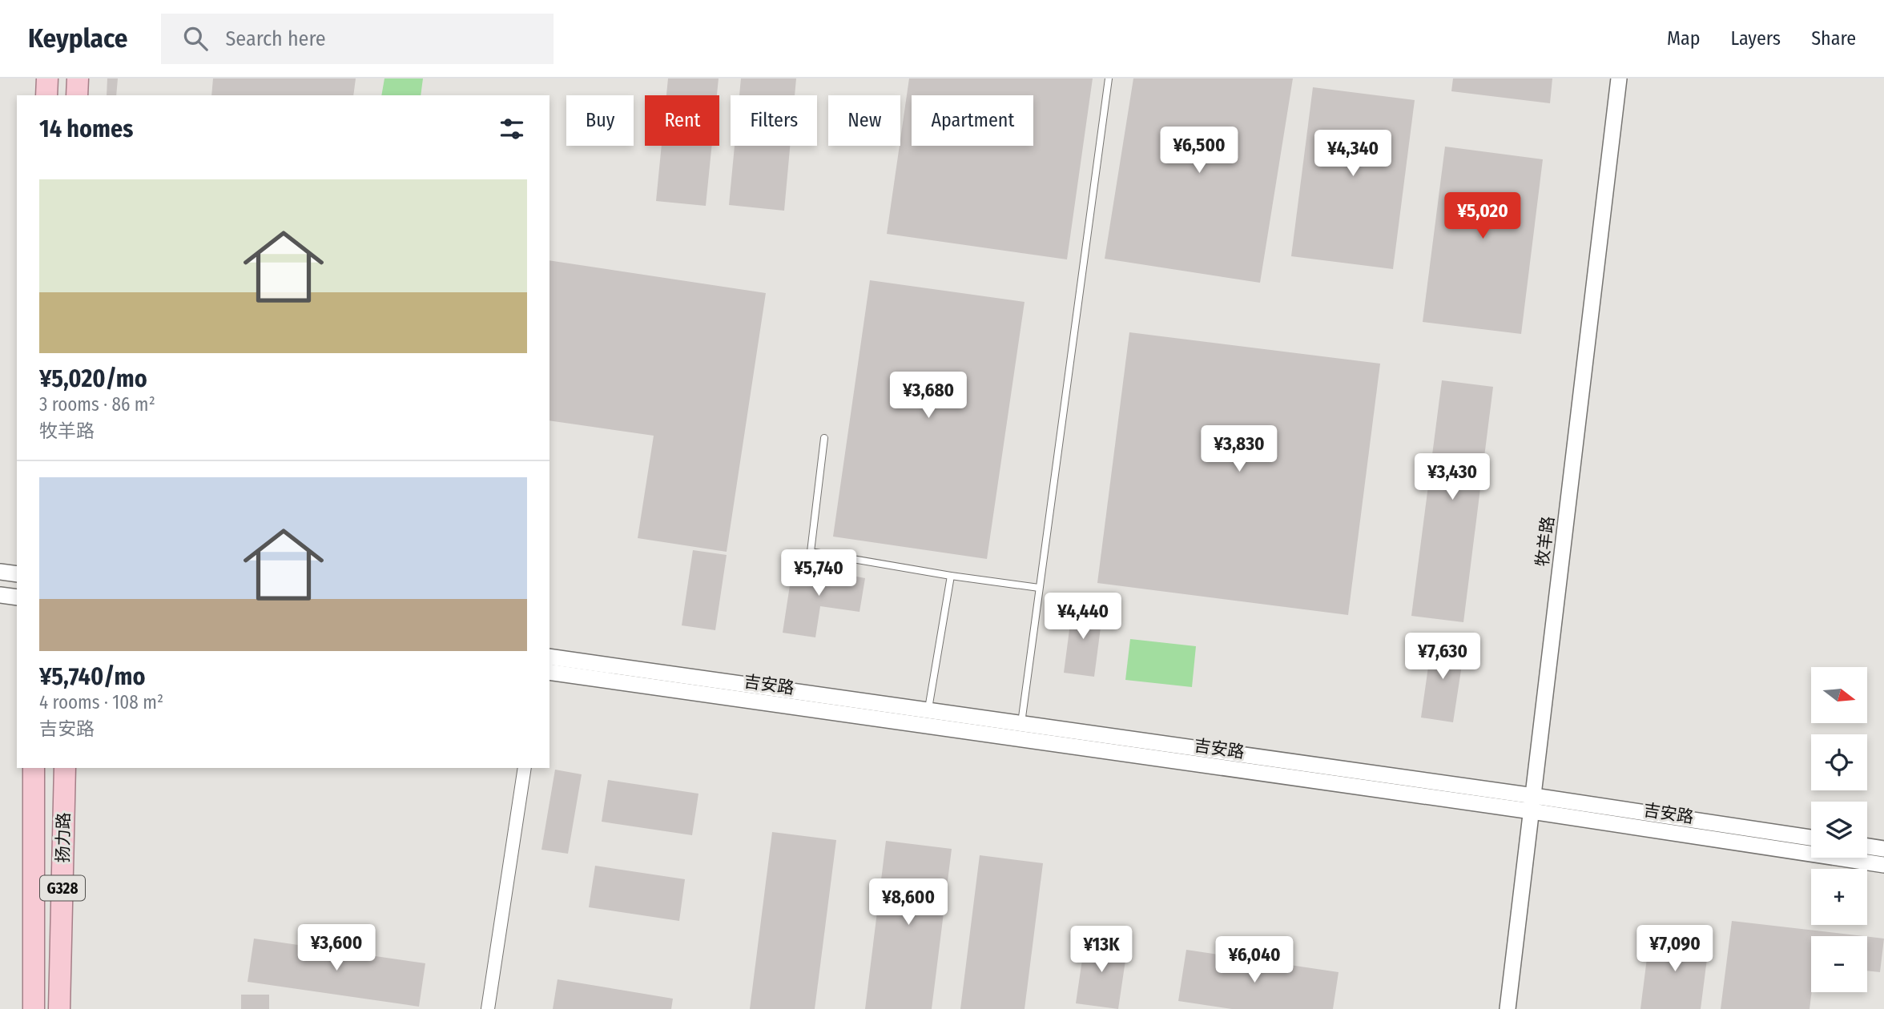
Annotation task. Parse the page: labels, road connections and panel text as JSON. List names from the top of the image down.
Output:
{
  "streets": {
    "highway": ["扬力路", "G328"],
    "street": ["牧羊路", "吉安路"]
  },
  "crossings": [
    ["牧羊路", "吉安路"]
  ],
  "north": "right",
  "page": {
    "header": "Keyplace",
    "search": "Search here",
    "nav": ["Map", "Layers", "Share"],
    "chip": [
      "Buy",
      "Rent",
      "Filters",
      "New",
      "Apartment"
    ],
    "heading": "14 homes",
    "price": [
      "¥6,500",
      "¥4,340",
      "¥5,020",
      "¥3,680",
      "¥3,830",
      "¥3,430",
      "¥5,740",
      "¥4,440",
      "¥7,630",
      "¥8,600",
      "¥3,600",
      "¥7,090",
      "¥13K",
      "¥6,040"
    ],
    "list": [
      {
        "name": "¥5,020/mo",
        "note": "3 rooms · 86 m² · 牧羊路"
      },
      {
        "name": "¥5,740/mo",
        "note": "4 rooms · 108 m² · 吉安路"
      }
    ],
    "map_buttons": ["+", "−"]
  }
}
